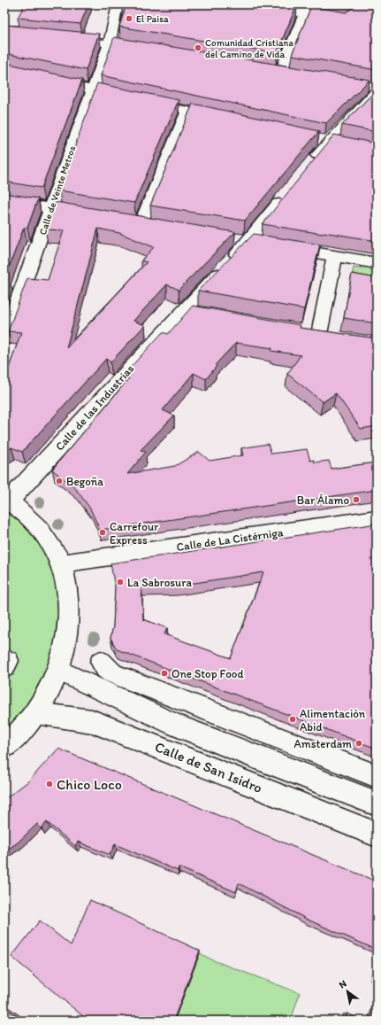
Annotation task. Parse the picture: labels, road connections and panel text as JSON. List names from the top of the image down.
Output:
{
  "streets": {
    "street": [
      "Calle de Veinte Metros",
      "Calle de las Industrias",
      "Calle de La Cistérniga",
      "Calle de San Isidro"
    ]
  },
  "places": [
    "El Paisa",
    "Comunidad Cristiana del Camino de Vida",
    "Begoña",
    "Bar Álamo",
    "Carrefour Express",
    "La Sabrosura",
    "One Stop Food",
    "Alimentación Abid",
    "Amsterdam",
    "Chico Loco"
  ],
  "north": "top left"
}
